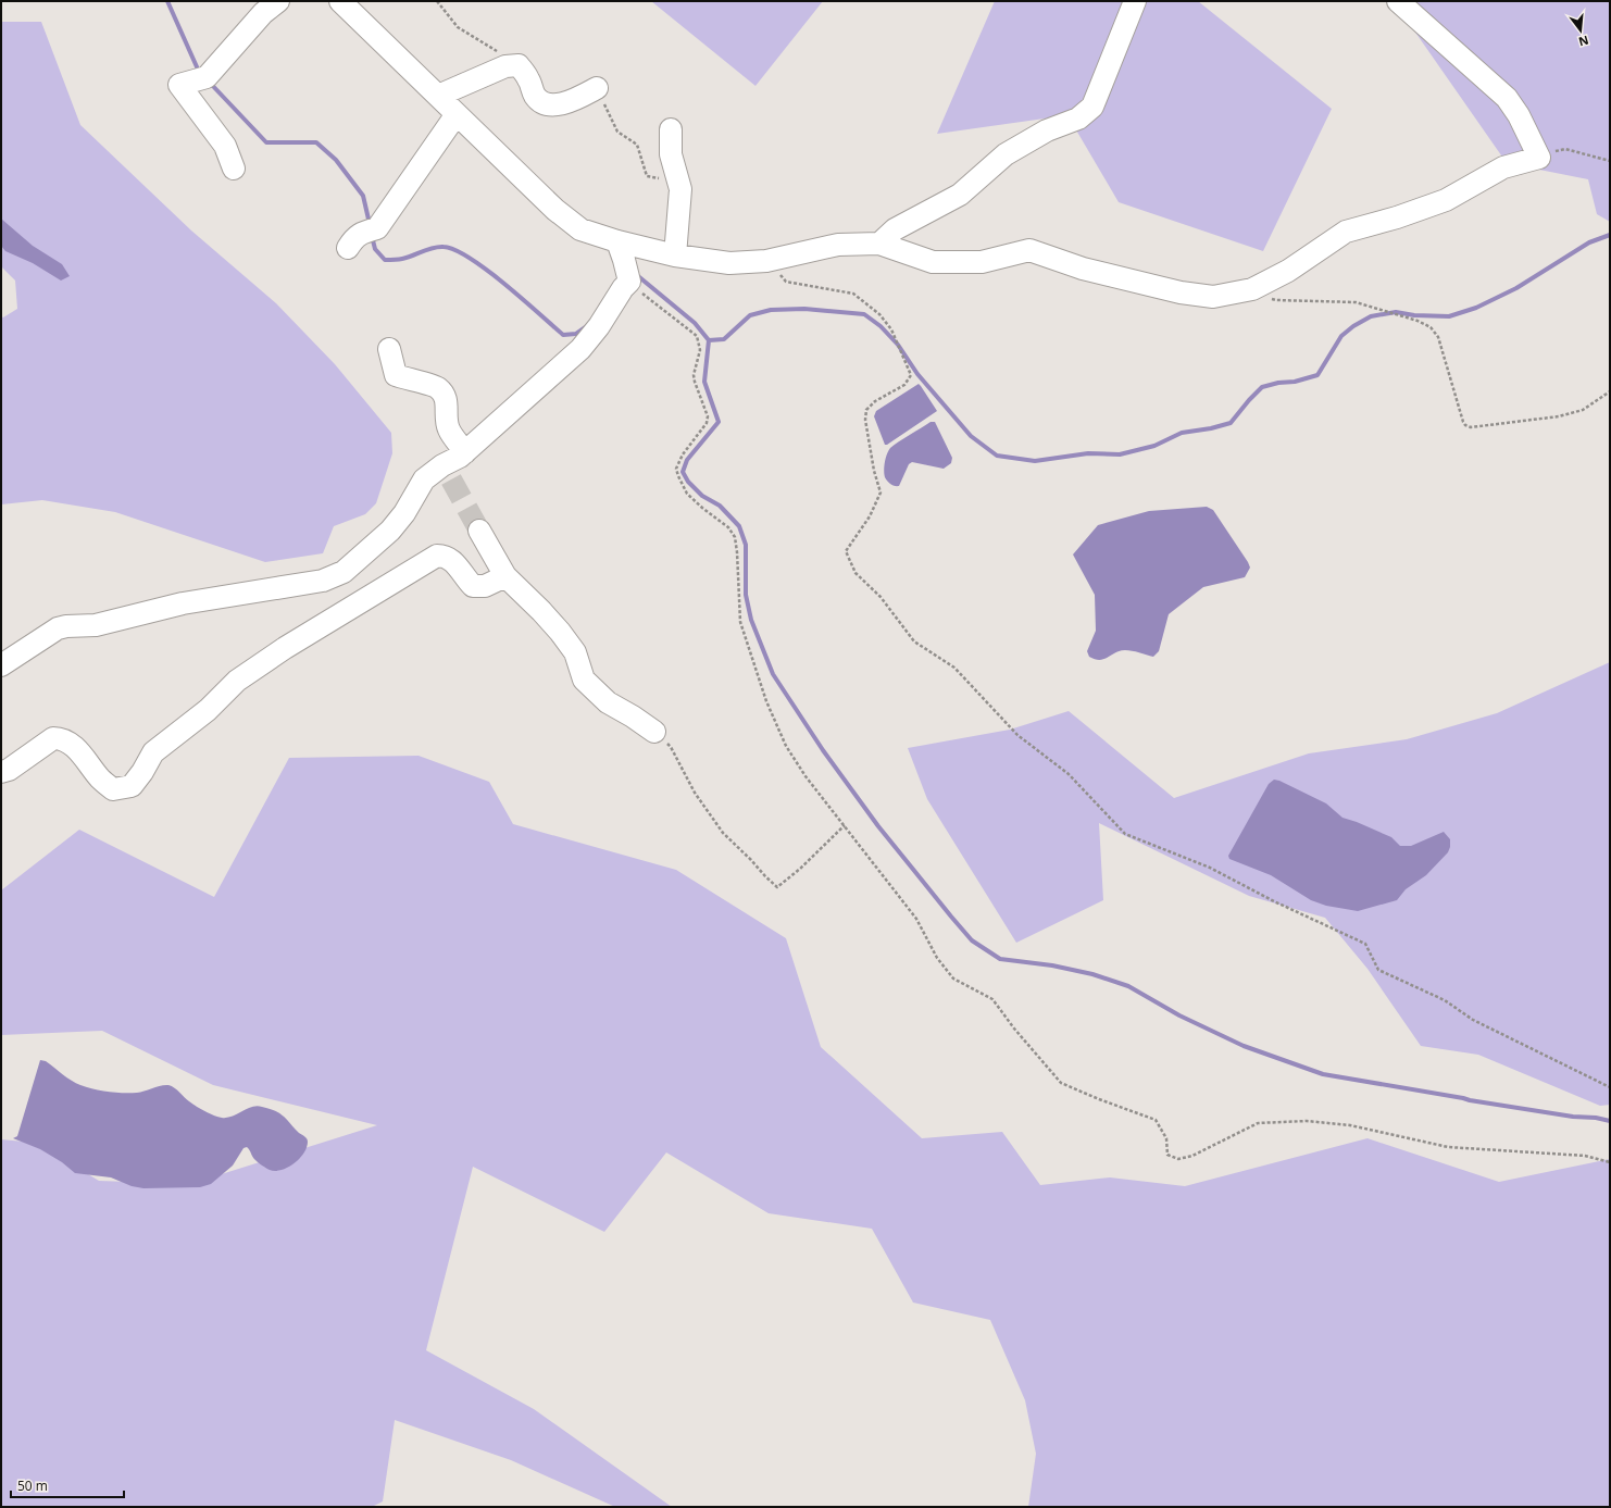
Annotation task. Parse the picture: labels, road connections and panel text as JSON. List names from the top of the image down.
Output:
{
  "scale_bar": "50 m",
  "north": "bottom"
}
